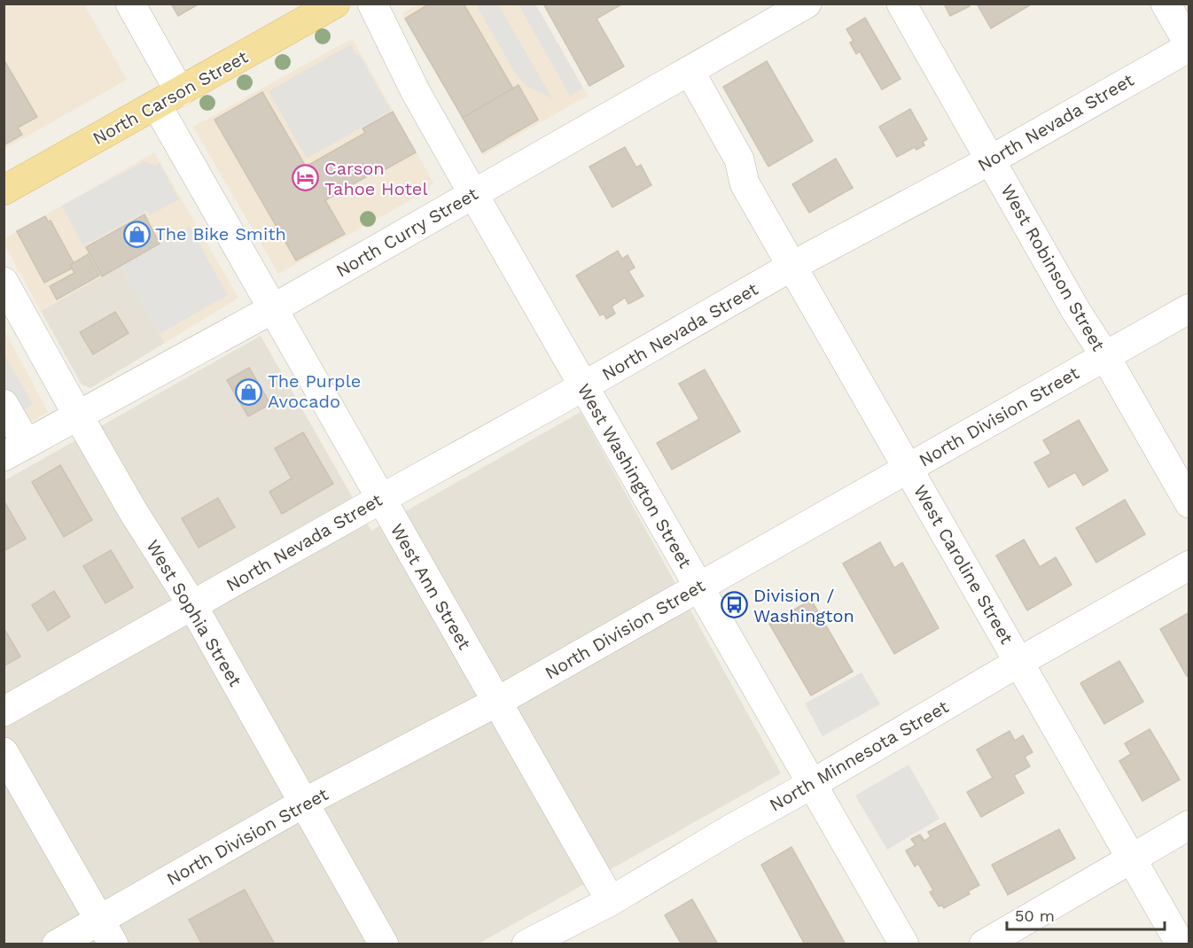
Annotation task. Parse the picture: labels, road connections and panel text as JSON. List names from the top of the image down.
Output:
{
  "streets": {
    "main road": ["North Carson Street"],
    "street": [
      "North Nevada Street",
      "North Curry Street",
      "West Robinson Street",
      "North Division Street",
      "West Washington Street",
      "West Caroline Street",
      "West Ann Street",
      "West Sophia Street",
      "North Minnesota Street"
    ]
  },
  "crossings": [
    ["North Carson Street", "West Ann Street"],
    ["North Nevada Street", "West Robinson Street"],
    ["North Nevada Street", "West Washington Street"],
    ["North Nevada Street", "West Caroline Street"],
    ["North Nevada Street", "West Ann Street"],
    ["North Nevada Street", "West Sophia Street"],
    ["North Curry Street", "West Washington Street"],
    ["North Curry Street", "West Caroline Street"],
    ["North Curry Street", "West Ann Street"],
    ["North Curry Street", "West Sophia Street"],
    ["West Robinson Street", "North Division Street"],
    ["North Division Street", "West Washington Street"],
    ["North Division Street", "West Caroline Street"],
    ["North Division Street", "West Ann Street"],
    ["North Division Street", "West Sophia Street"],
    ["West Washington Street", "North Minnesota Street"],
    ["West Caroline Street", "North Minnesota Street"],
    ["West Ann Street", "North Minnesota Street"]
  ],
  "places": {
    "hotel": ["Carson Tahoe Hotel"],
    "shop": ["The Bike Smith", "The Purple Avocado"],
    "bus stop": ["Division / Washington"]
  },
  "scale_bar": "50 m"
}
